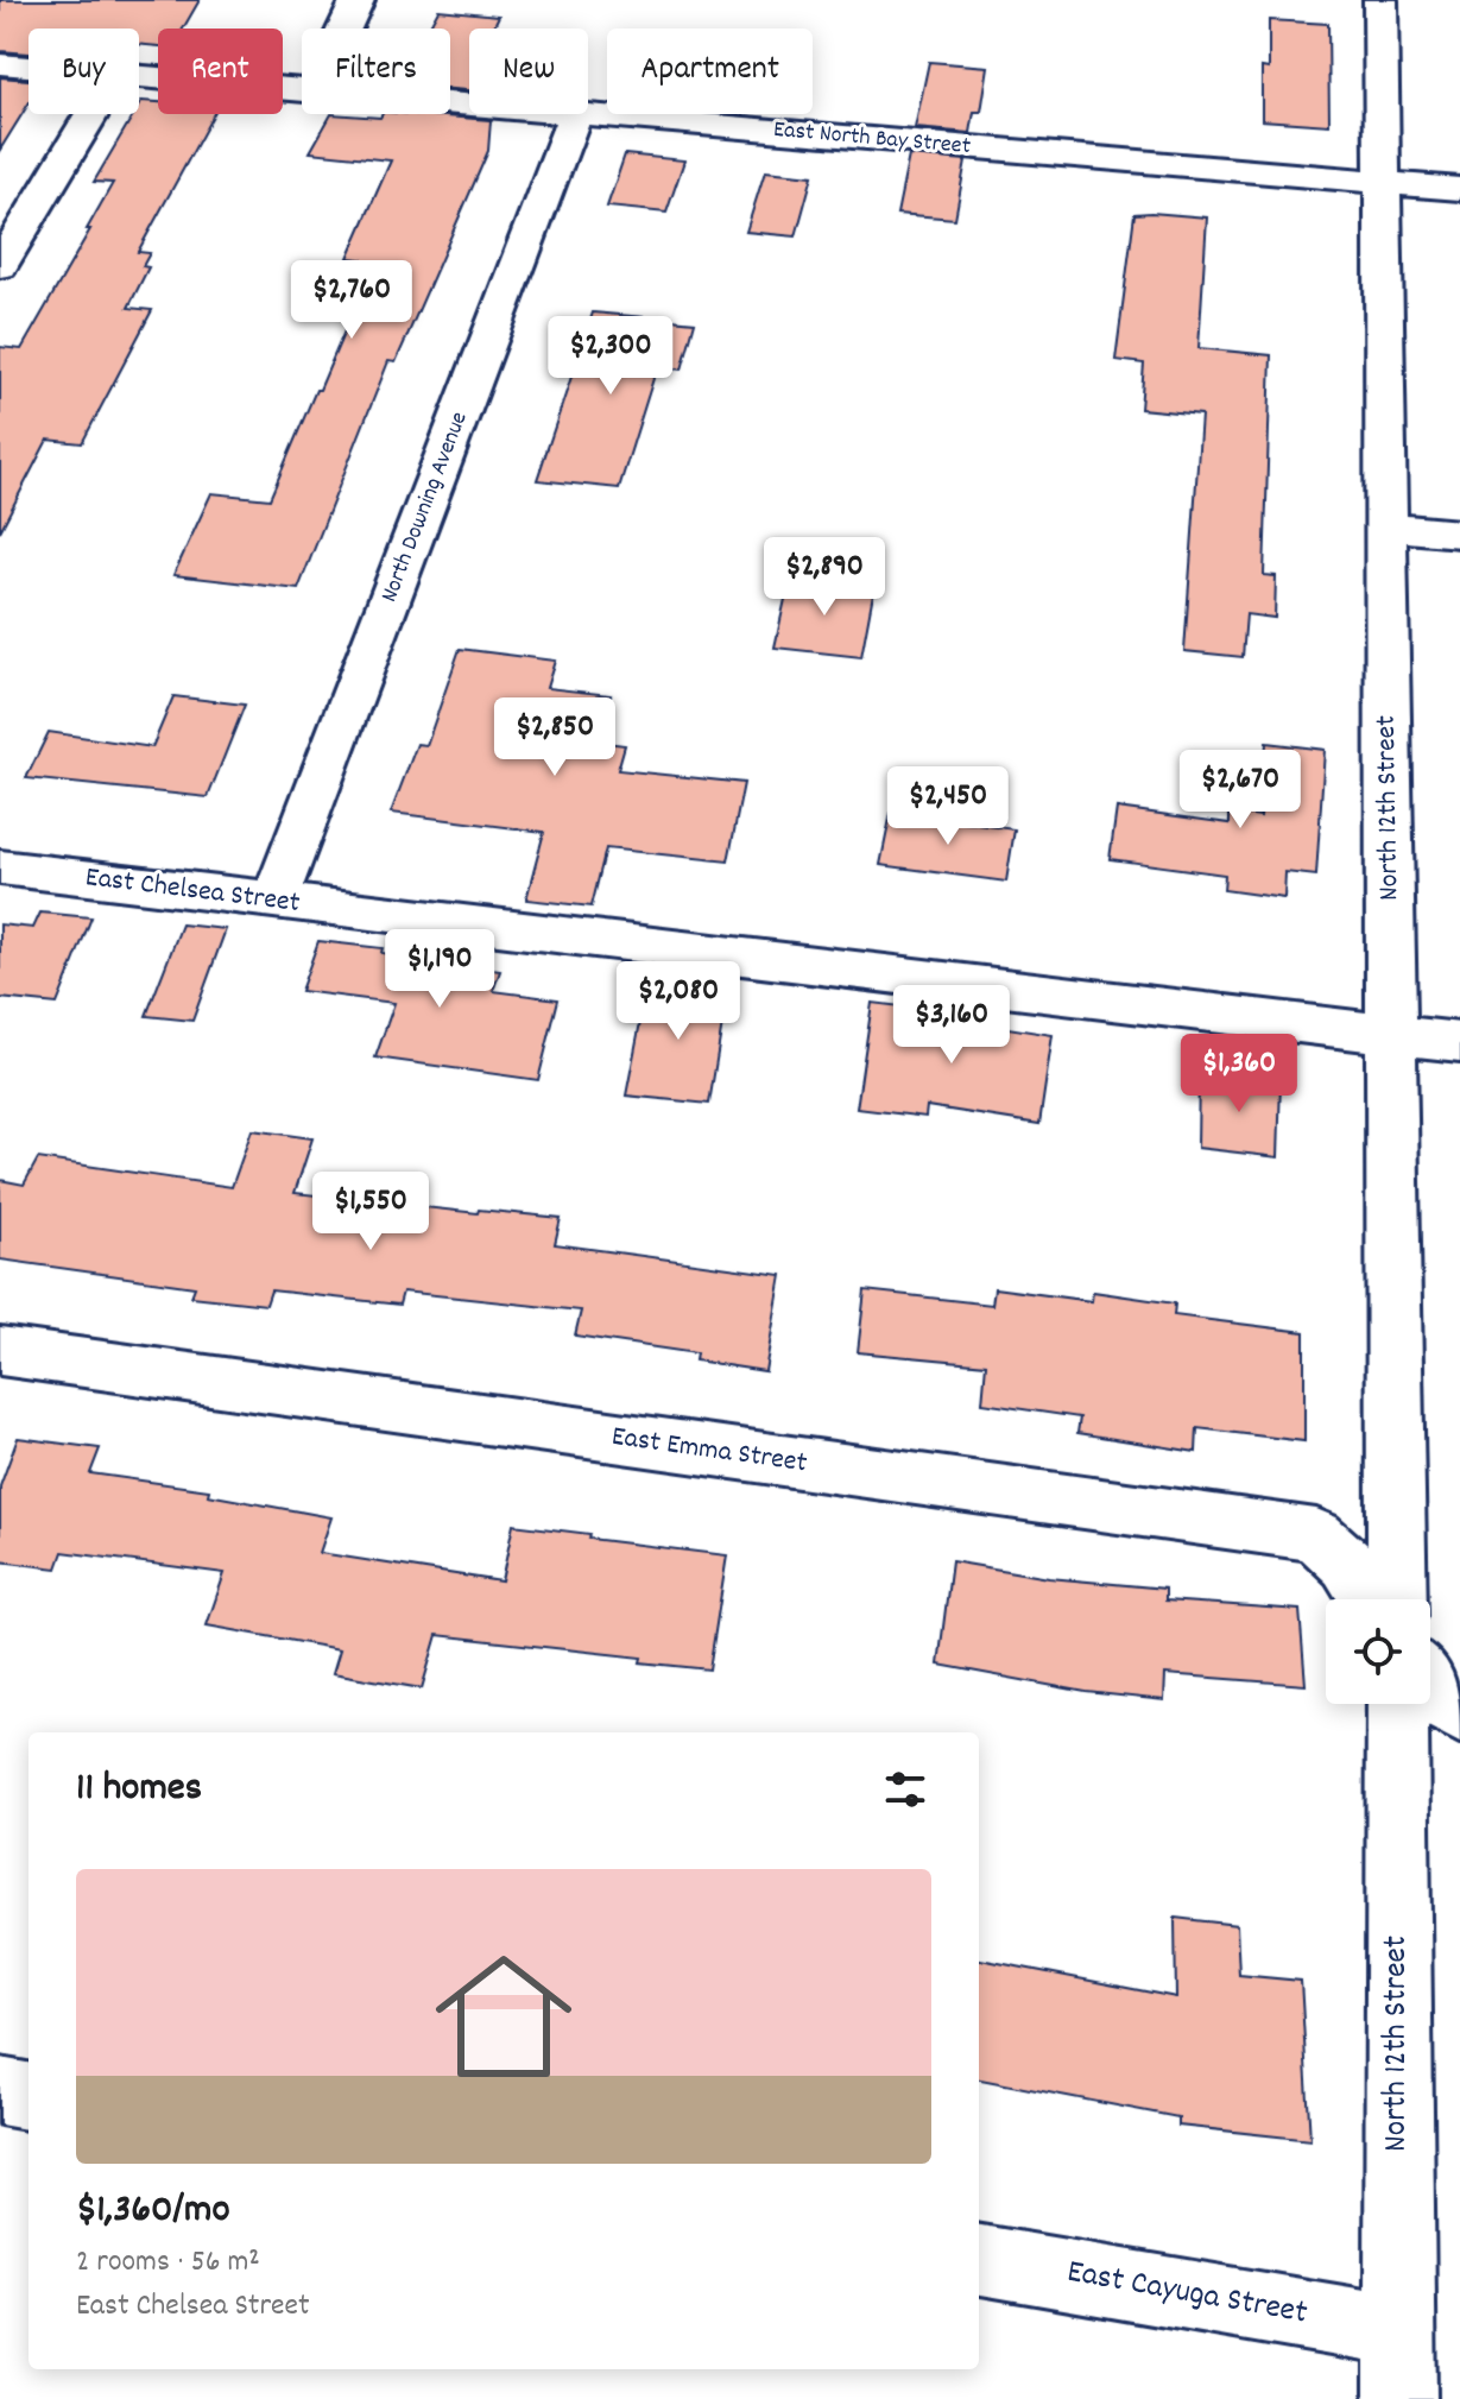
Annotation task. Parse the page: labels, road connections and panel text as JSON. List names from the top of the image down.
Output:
{
  "streets": {
    "street": [
      "East North Bay Street",
      "North Downing Avenue",
      "North 12th Street",
      "East Chelsea Street",
      "East Emma Street",
      "East Cayuga Street"
    ]
  },
  "crossings": [
    ["East North Bay Street", "North 12th Street"],
    ["North Downing Avenue", "East Chelsea Street"],
    ["North 12th Street", "East Chelsea Street"],
    ["North 12th Street", "East Cayuga Street"]
  ],
  "page": {
    "chip": [
      "Buy",
      "Rent",
      "Filters",
      "New",
      "Apartment"
    ],
    "price": [
      "$2,760",
      "$2,300",
      "$2,890",
      "$2,850",
      "$2,670",
      "$2,450",
      "$1,190",
      "$2,080",
      "$3,160",
      "$1,360",
      "$1,550"
    ],
    "heading": "11 homes",
    "list": [
      {
        "name": "$1,360/mo",
        "note": "2 rooms · 56 m² · East Chelsea Street"
      }
    ]
  }
}
